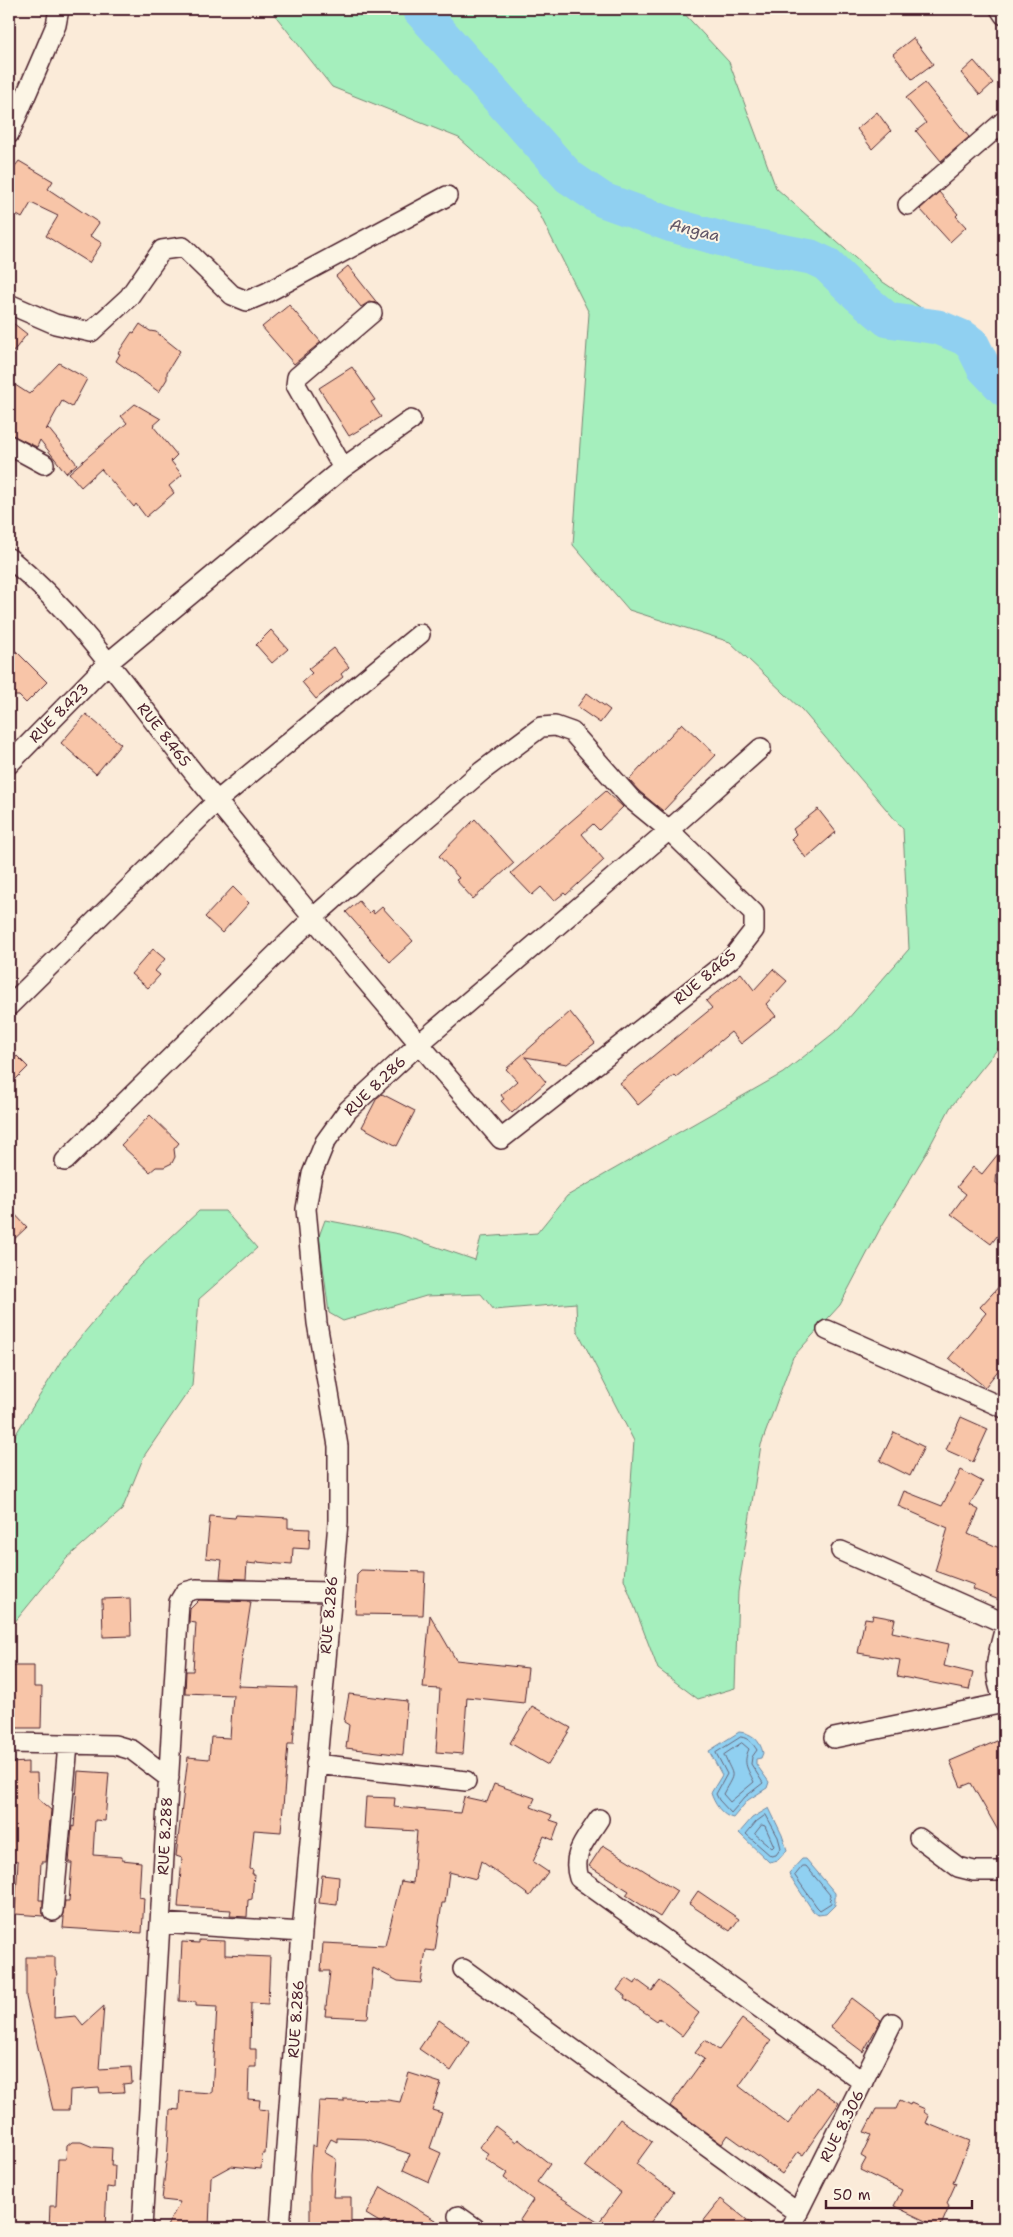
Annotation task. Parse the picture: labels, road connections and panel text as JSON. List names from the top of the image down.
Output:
{
  "streets": {
    "street": [
      "RUE 8.423",
      "RUE 8.465",
      "RUE 8.286",
      "RUE 8.288",
      "RUE 8.306"
    ]
  },
  "crossings": [
    ["RUE 8.423", "RUE 8.465"],
    ["RUE 8.465", "RUE 8.286"],
    ["RUE 8.286", "RUE 8.288"]
  ],
  "water": ["Angaa"],
  "scale_bar": "50 m"
}
